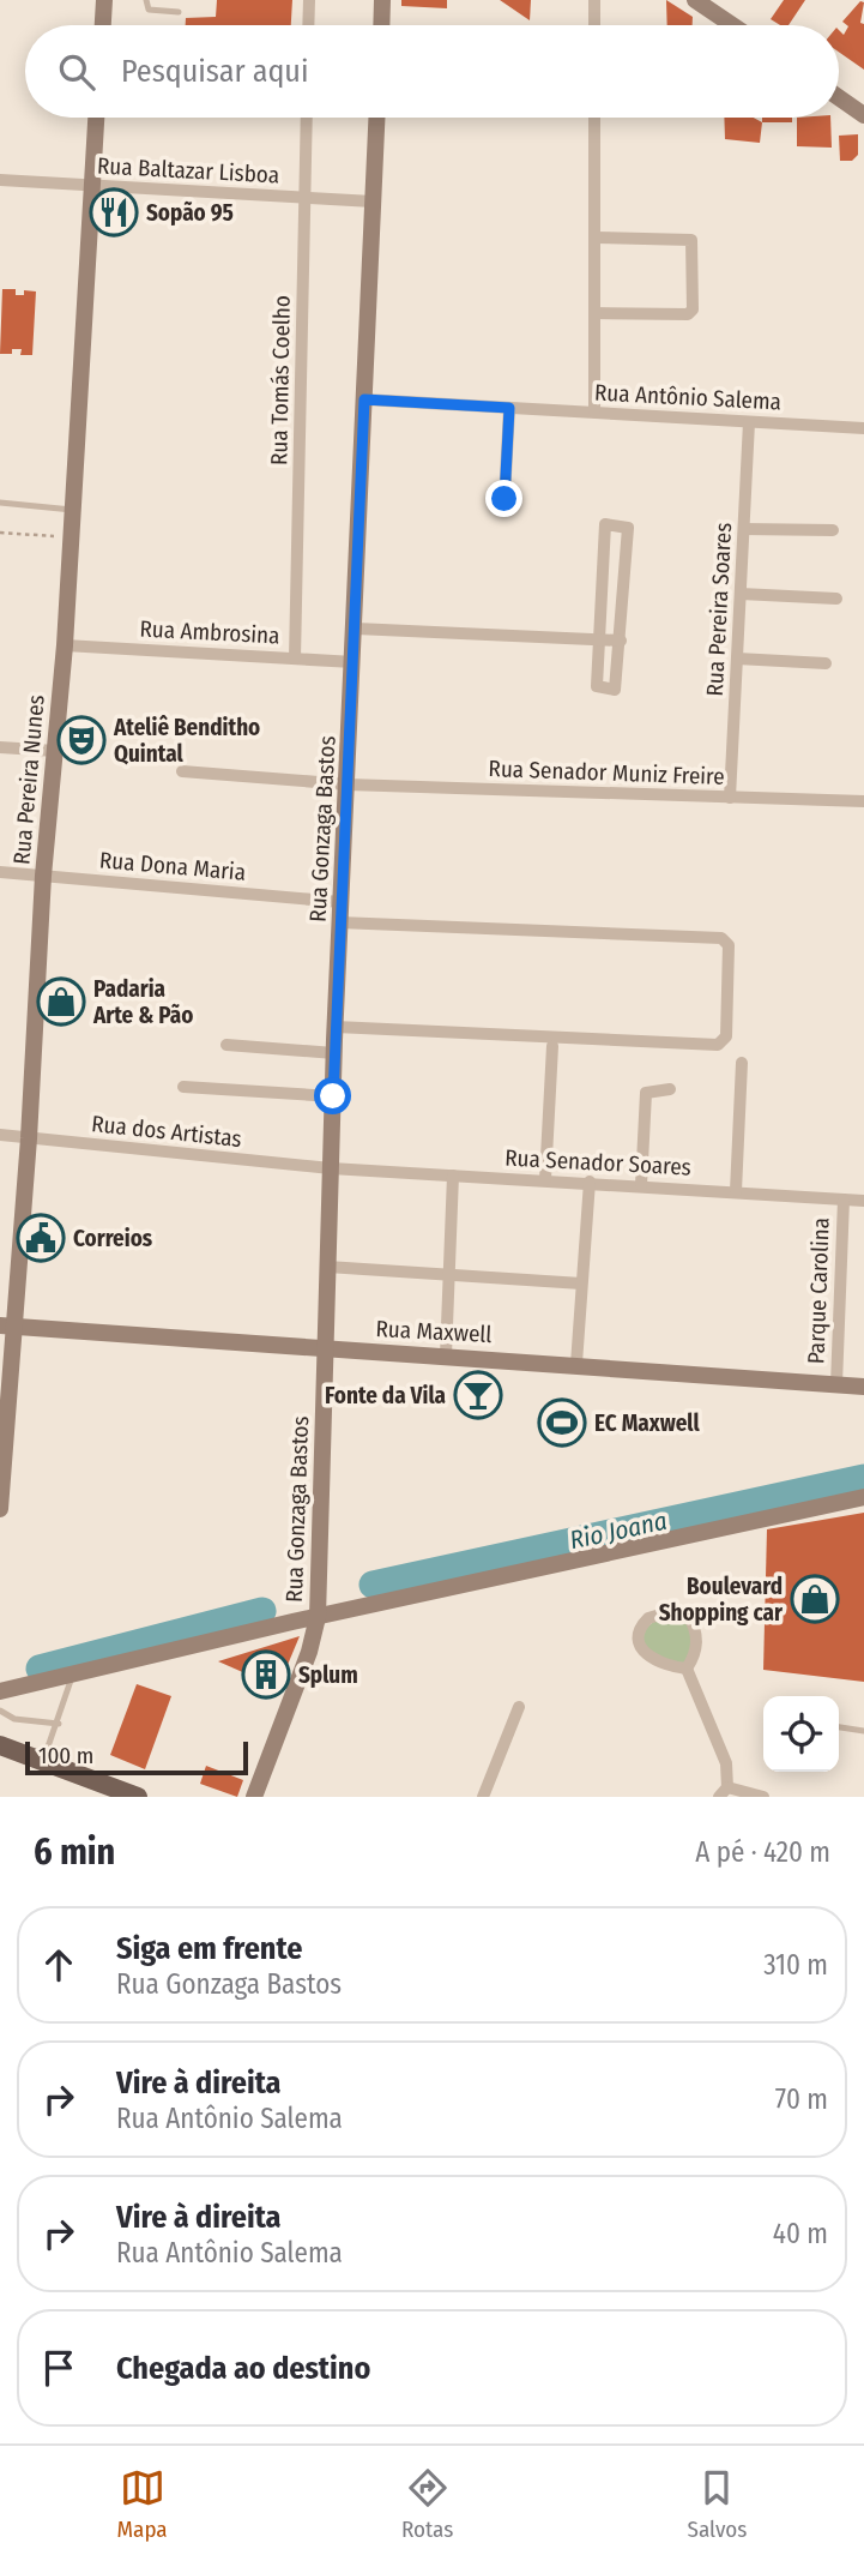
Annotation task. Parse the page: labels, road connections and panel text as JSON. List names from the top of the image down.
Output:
{
  "streets": {
    "main road": ["Rua Pereira Nunes", "Rua Gonzaga Bastos", "Rua Maxwell"],
    "street": [
      "Rua Baltazar Lisboa",
      "Rua Tomás Coelho",
      "Rua Antônio Salema",
      "Rua Pereira Soares",
      "Rua Ambrosina",
      "Rua Senador Muniz Freire",
      "Rua Dona Maria",
      "Rua dos Artistas",
      "Rua Senador Soares",
      "Parque Carolina"
    ]
  },
  "crossings": [
    ["Rua Baltazar Lisboa", "Rua Tomás Coelho"],
    ["Rua Baltazar Lisboa", "Rua Pereira Nunes"],
    ["Rua Baltazar Lisboa", "Rua Gonzaga Bastos"],
    ["Rua Tomás Coelho", "Rua Ambrosina"],
    ["Rua Antônio Salema", "Rua Pereira Soares"],
    ["Rua Antônio Salema", "Rua Gonzaga Bastos"],
    ["Rua Pereira Soares", "Rua Senador Muniz Freire"],
    ["Rua Ambrosina", "Rua Pereira Nunes"],
    ["Rua Ambrosina", "Rua Gonzaga Bastos"],
    ["Rua Senador Muniz Freire", "Rua Gonzaga Bastos"],
    ["Rua Pereira Nunes", "Rua Dona Maria"],
    ["Rua Pereira Nunes", "Rua dos Artistas"],
    ["Rua Pereira Nunes", "Rua Maxwell"],
    ["Rua Gonzaga Bastos", "Rua Dona Maria"],
    ["Rua Gonzaga Bastos", "Rua dos Artistas"],
    ["Rua Gonzaga Bastos", "Rua Senador Soares"],
    ["Rua Gonzaga Bastos", "Rua Maxwell"],
    ["Rua dos Artistas", "Rua Senador Soares"],
    ["Rua Senador Soares", "Parque Carolina"],
    ["Parque Carolina", "Rua Maxwell"]
  ],
  "water": ["Rio Joana"],
  "places": {
    "restaurant": ["Sopão 95"],
    "theatre": ["Ateliê Benditho Quintal"],
    "shop": ["Padaria Arte & Pão", "Boulevard Shopping car"],
    "public building": ["Correios"],
    "bar": ["Fonte da Vila"],
    "sports": ["EC Maxwell"],
    "building": ["Splum"]
  },
  "scale_bar": "100 m",
  "page": {
    "search": "Pesquisar aqui",
    "scale": "100 m",
    "heading": ["6 min", "A pé · 420 m"],
    "list": [
      ["Siga em frente", "Rua Gonzaga Bastos", "310 m"],
      ["Vire à direita", "Rua Antônio Salema", "70 m"],
      ["Vire à direita", "Rua Antônio Salema", "40 m"],
      "Chegada ao destino"
    ],
    "nav": ["Mapa", "Rotas", "Salvos"]
  }
}
